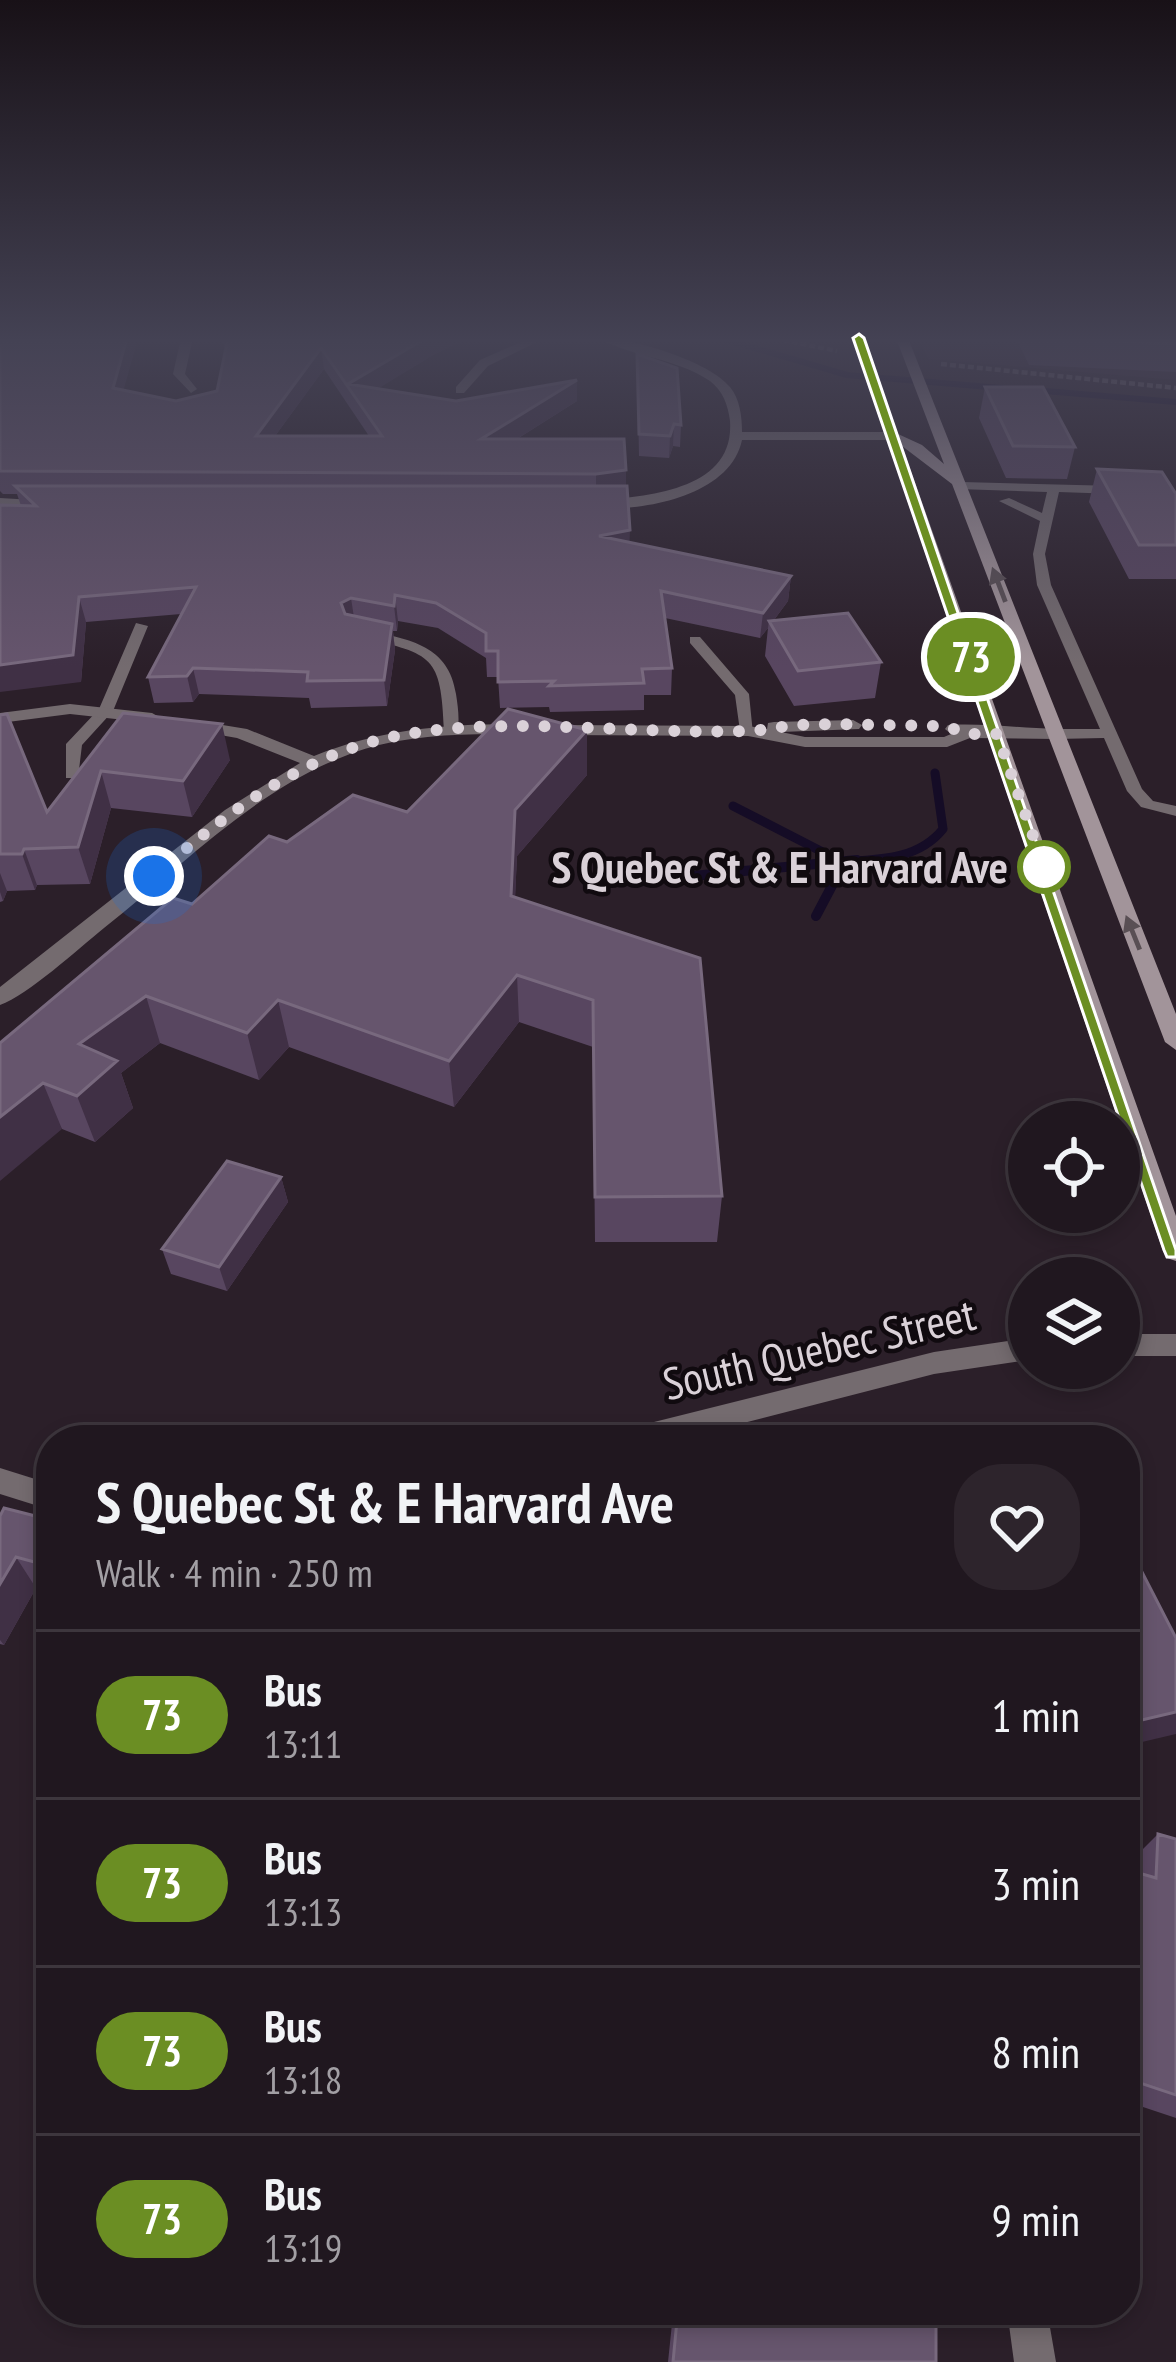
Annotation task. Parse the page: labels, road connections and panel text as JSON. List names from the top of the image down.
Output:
{
  "streets": {
    "street": ["South Quebec Street"]
  },
  "places": ["S Quebec St & E Harvard Ave"],
  "lines": ["bus line 73"],
  "page": {
    "on_map": "73",
    "heading": ["S Quebec St & E Harvard Ave", "Walk · 4 min · 250 m"],
    "list": [
      {
        "mark": "73",
        "name": "Bus",
        "note": "13:11",
        "value": "1 min"
      },
      {
        "mark": "73",
        "name": "Bus",
        "note": "13:13",
        "value": "3 min"
      },
      {
        "mark": "73",
        "name": "Bus",
        "note": "13:18",
        "value": "8 min"
      },
      {
        "mark": "73",
        "name": "Bus",
        "note": "13:19",
        "value": "9 min"
      }
    ]
  }
}
